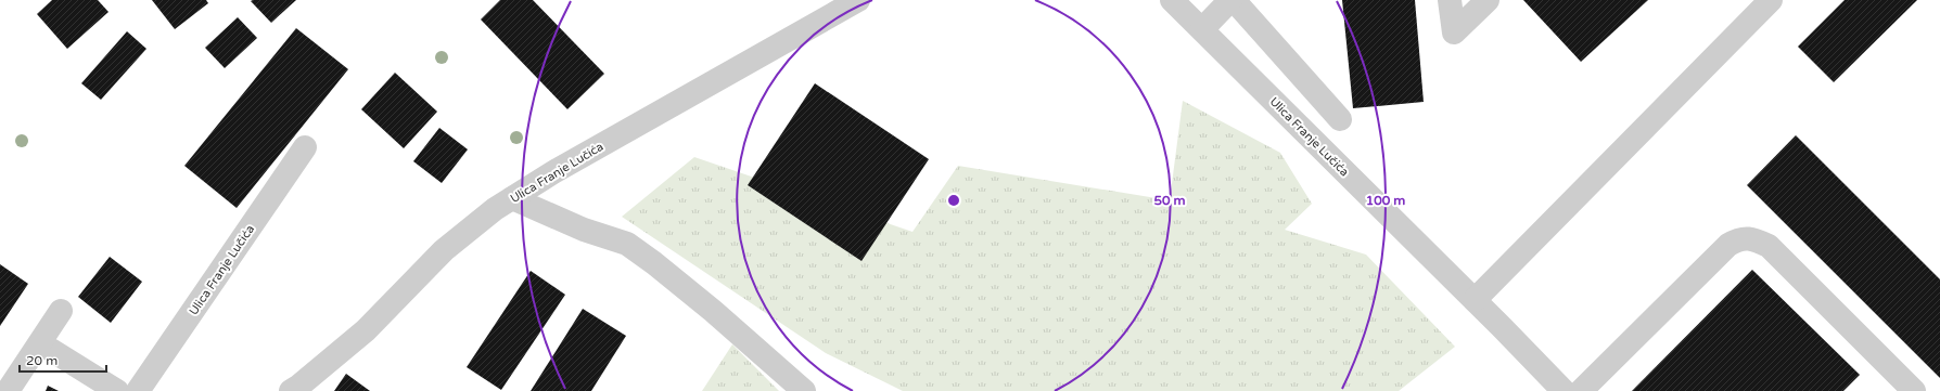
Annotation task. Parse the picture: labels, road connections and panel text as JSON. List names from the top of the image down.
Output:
{
  "streets": {
    "street": ["Ulica Franje Lučića"]
  },
  "scale_bar": "20 m",
  "rings": ["50 m", "100 m"]
}
